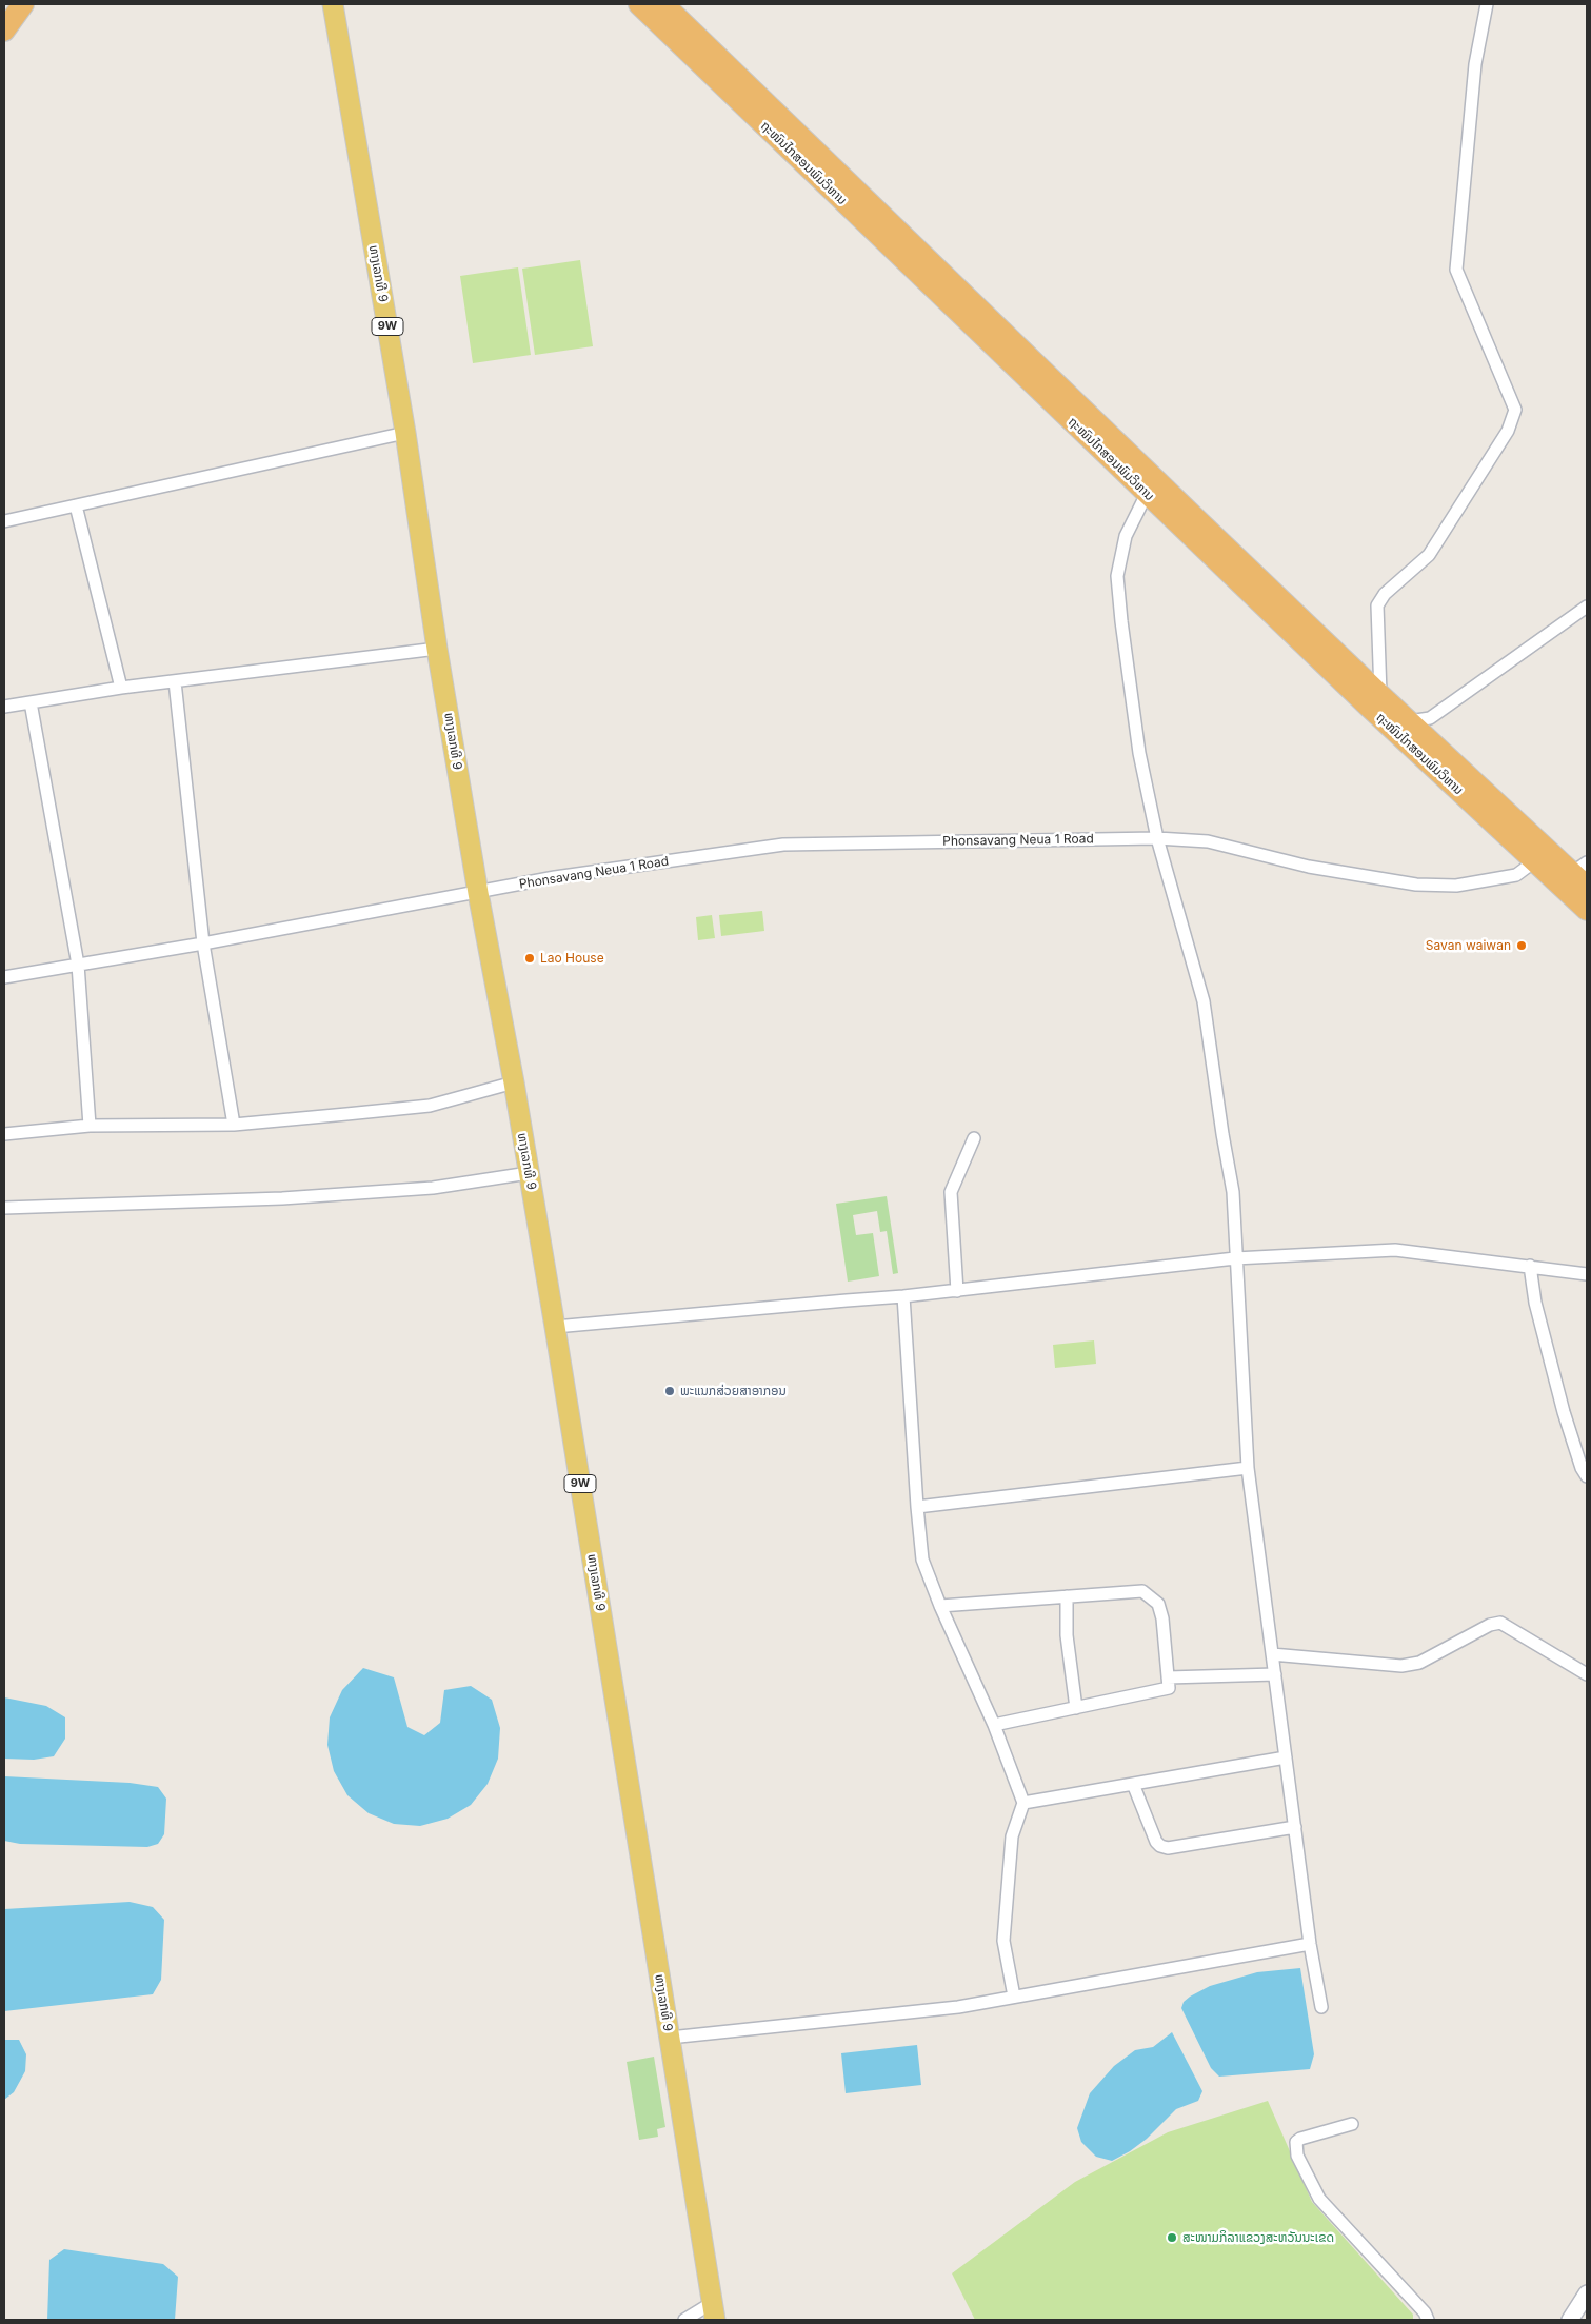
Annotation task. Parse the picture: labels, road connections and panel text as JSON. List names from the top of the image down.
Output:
{
  "streets": {
    "highway": ["ຖະໜົນໄກສອນພົມວິຫານ"],
    "main road": ["ທາງເລກທີ 9", "9W"],
    "street": ["Phonsavang Neua 1 Road"]
  },
  "crossings": [
    ["ຖະໜົນໄກສອນພົມວິຫານ", "Phonsavang Neua 1 Road"],
    ["ທາງເລກທີ 9", "Phonsavang Neua 1 Road"]
  ],
  "places": [
    "Savan waiwan",
    "Lao House",
    "ພະແນກສ່ວຍສາອາກອນ",
    "ສະໜາມກິລາແຂວງສະຫວັນນະເຂດ"
  ]
}
